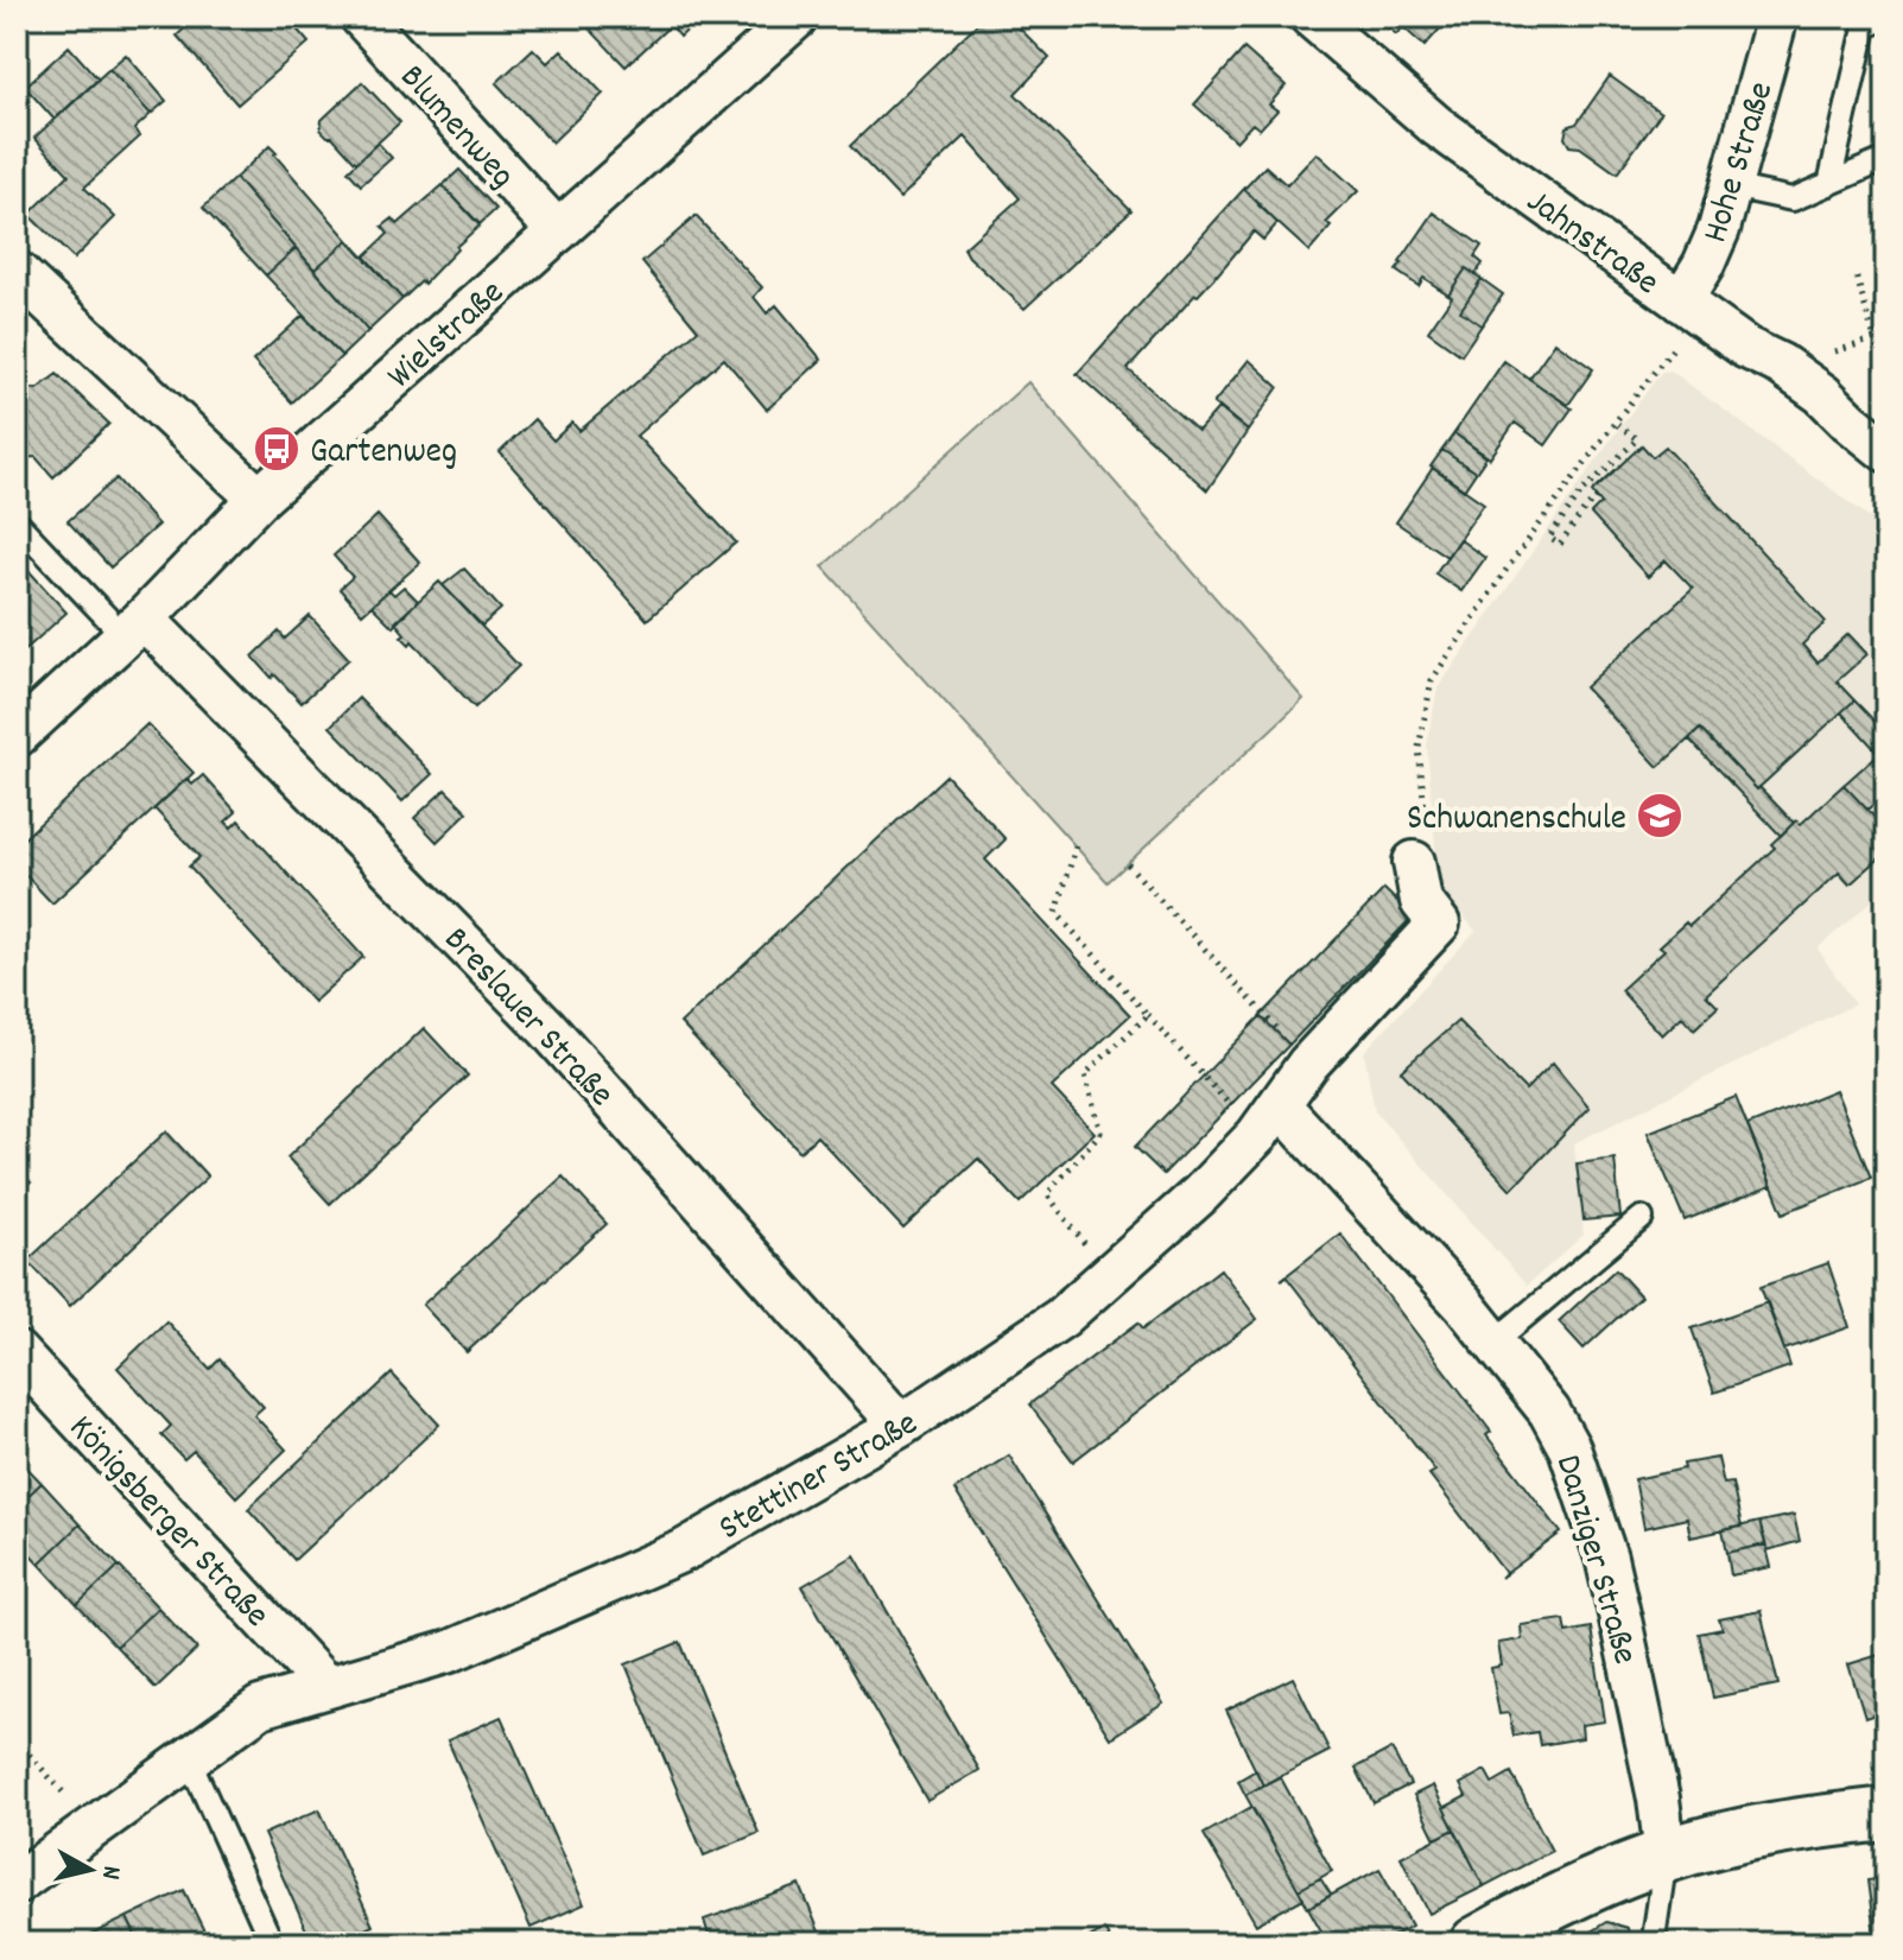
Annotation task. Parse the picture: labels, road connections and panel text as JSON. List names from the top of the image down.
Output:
{
  "streets": {
    "street": [
      "Blumenweg",
      "Hohe Straße",
      "Jahnstraße",
      "Wielstraße",
      "Breslauer Straße",
      "Stettiner Straße",
      "Königsberger Straße",
      "Danziger Straße"
    ]
  },
  "crossings": [
    ["Blumenweg", "Wielstraße"],
    ["Hohe Straße", "Jahnstraße"],
    ["Wielstraße", "Breslauer Straße"],
    ["Breslauer Straße", "Stettiner Straße"],
    ["Stettiner Straße", "Königsberger Straße"],
    ["Stettiner Straße", "Danziger Straße"]
  ],
  "places": {
    "bus stop": ["Gartenweg"],
    "school or university": ["Schwanenschule"]
  },
  "north": "right"
}
